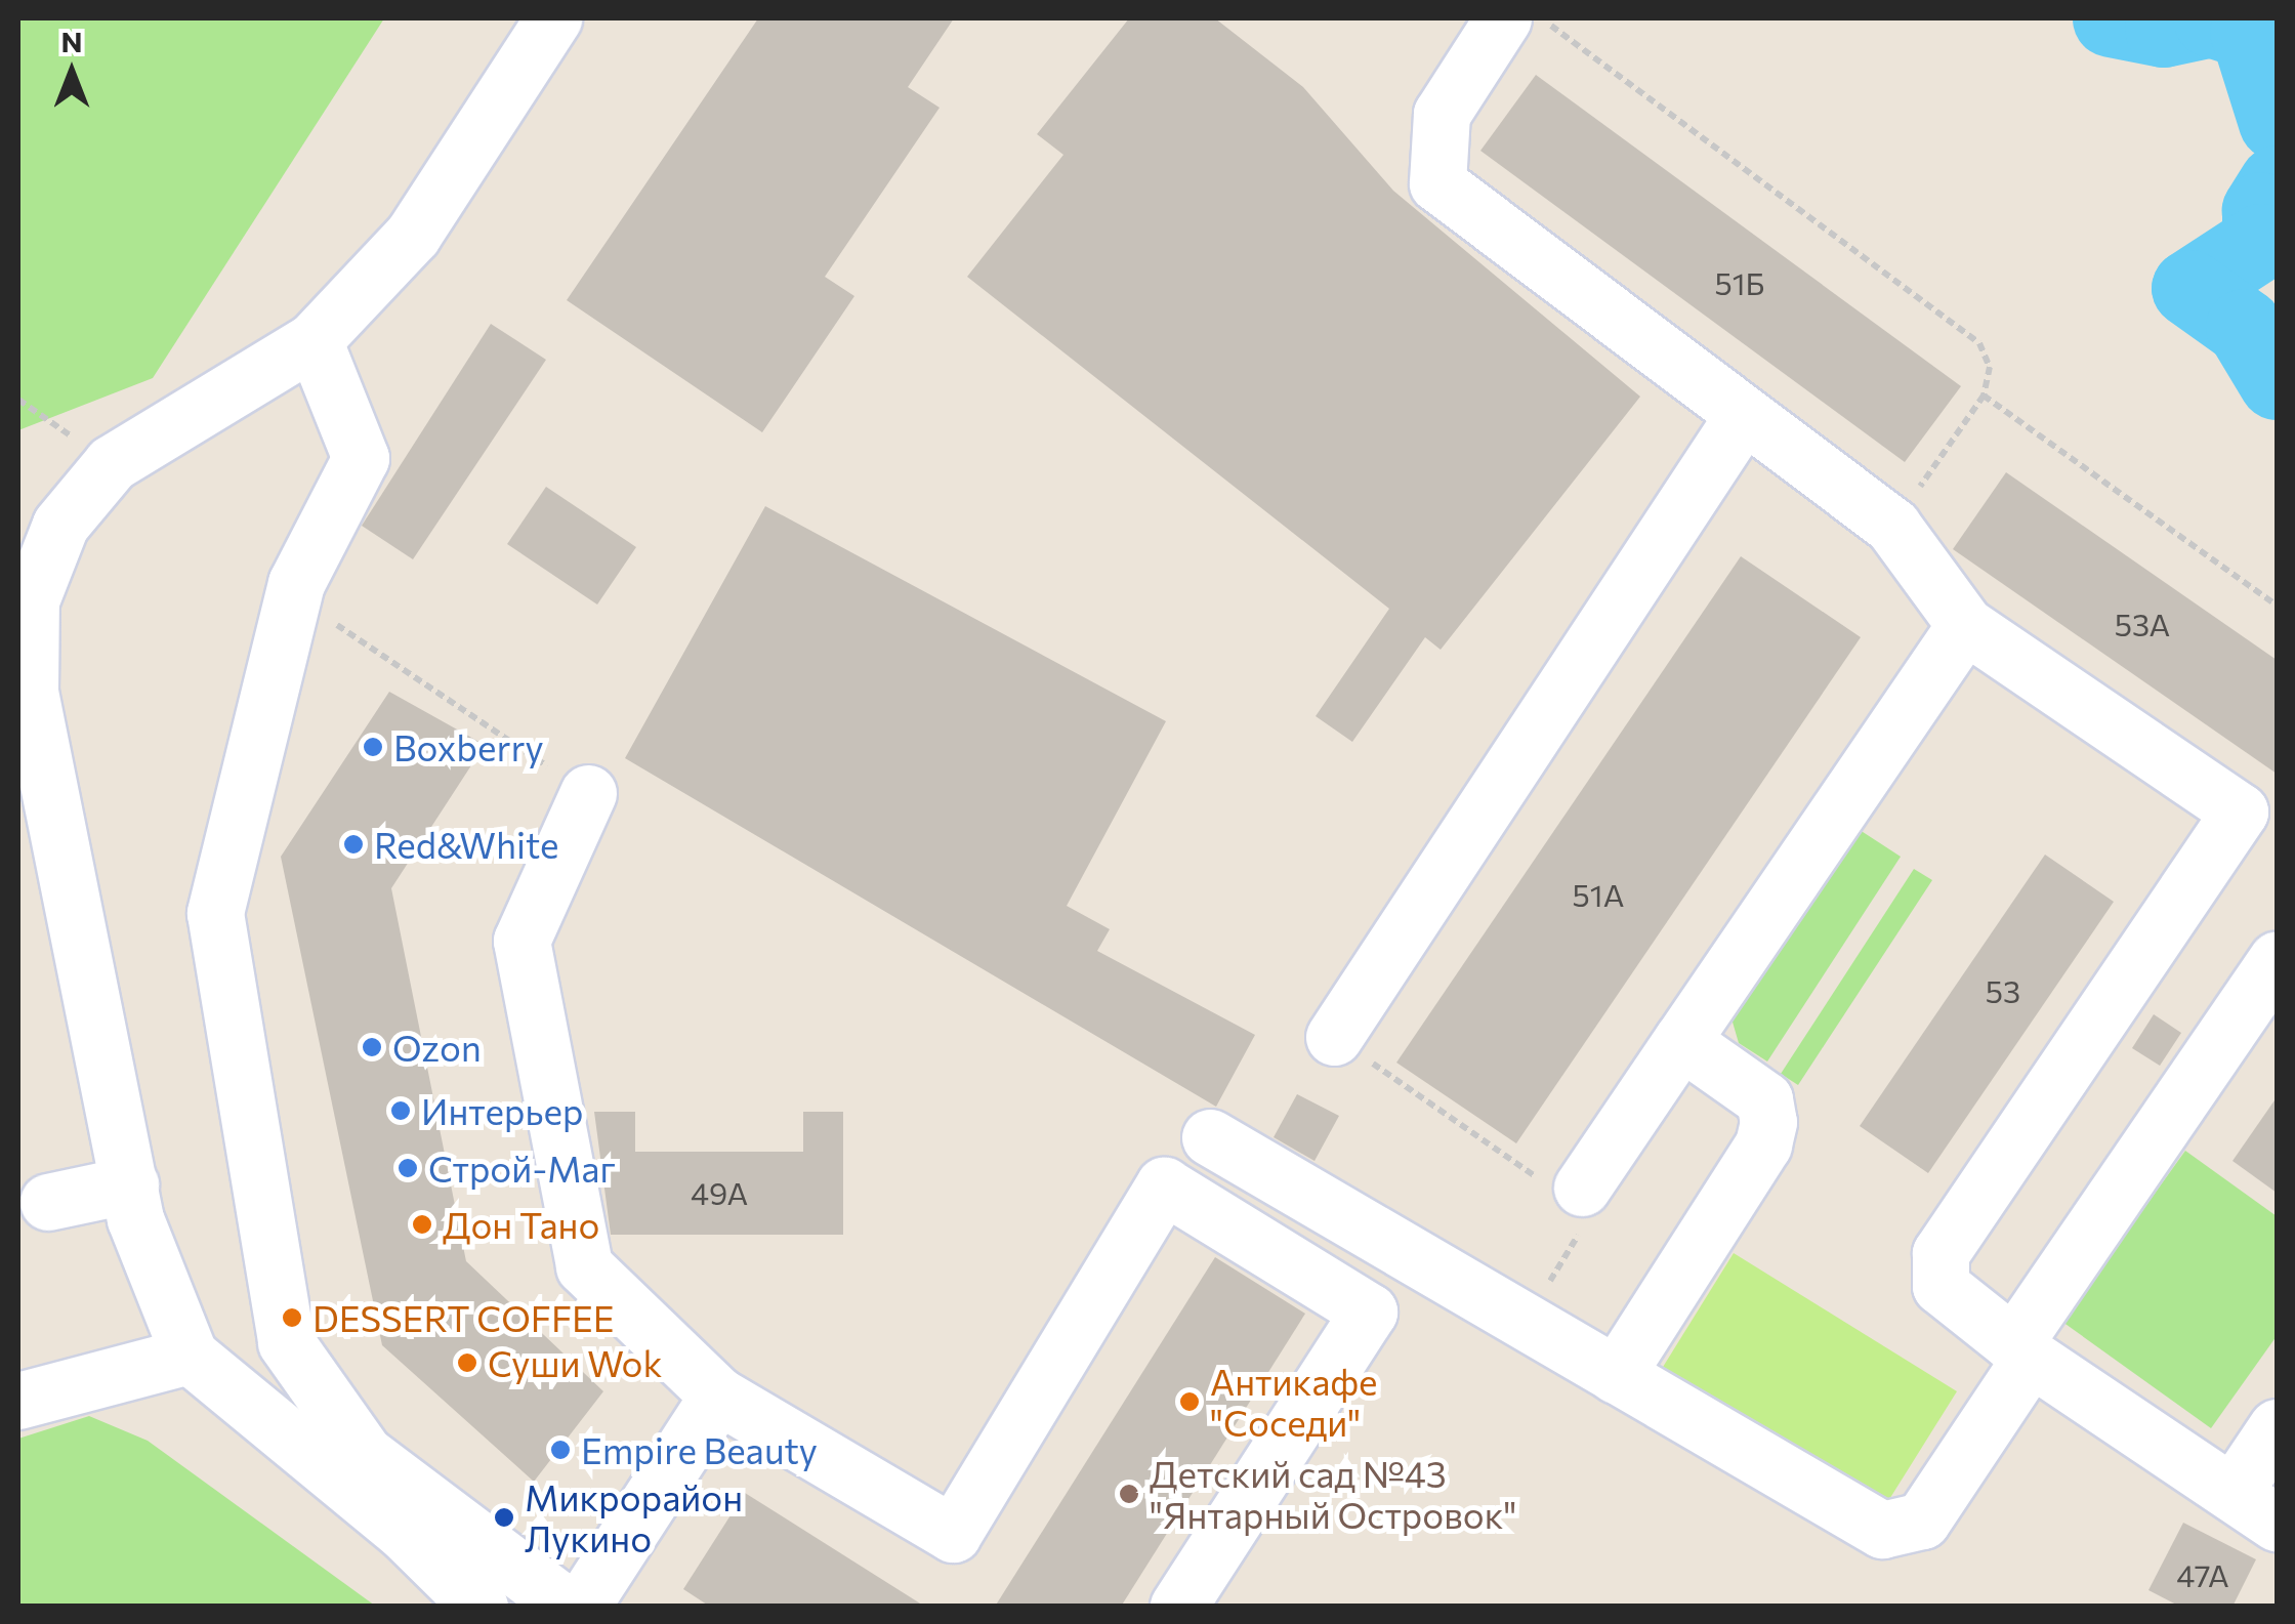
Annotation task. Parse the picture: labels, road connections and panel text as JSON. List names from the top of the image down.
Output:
{
  "places": [
    "Boxberry",
    "Red&White",
    "Ozon",
    "Интерьер",
    "Строй-Маг",
    "Дон Тано",
    "DESSERT COFFEE",
    "Суши Wok",
    "Антикафе \"Соседи\"",
    "Empire Beauty",
    "Детский сад №43 \"Янтарный Островок\"",
    "Микрорайон Лукино"
  ],
  "house_numbers": [
    "51Б",
    "53А",
    "51А",
    "53",
    "49А",
    "47А"
  ],
  "north": "top"
}
